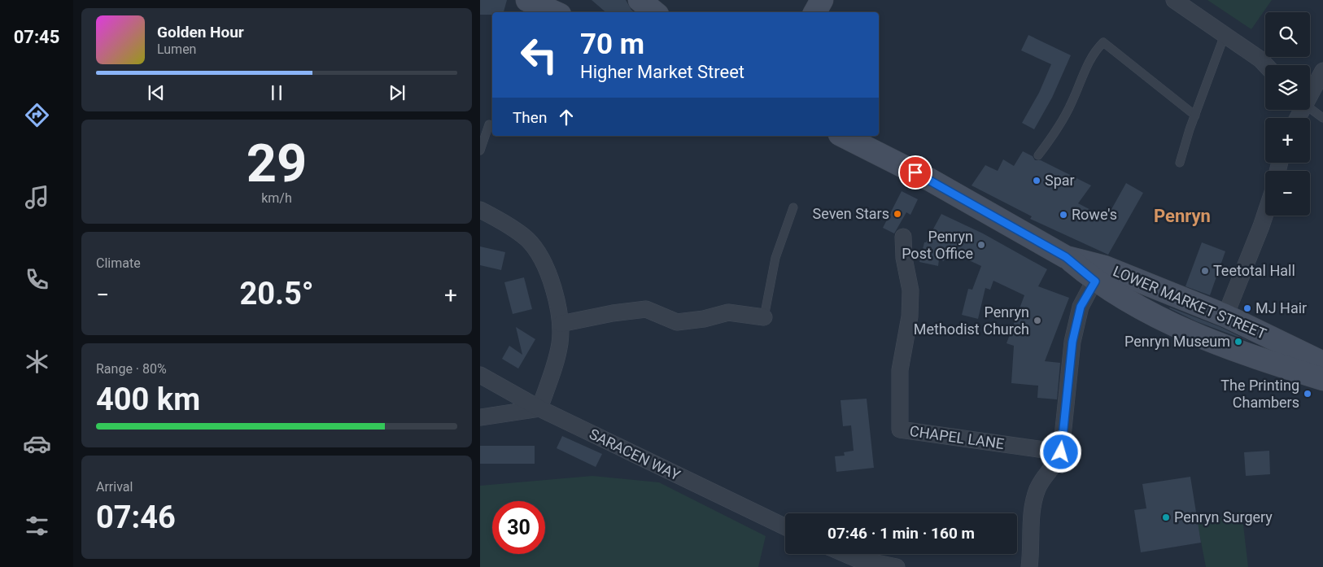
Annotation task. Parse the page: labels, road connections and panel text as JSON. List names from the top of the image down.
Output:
{
  "streets": {
    "street": ["LOWER MARKET STREET", "CHAPEL LANE", "SARACEN WAY"]
  },
  "districts": ["Penryn"],
  "places": [
    "Spar",
    "Seven Stars",
    "Rowe's",
    "Penryn Post Office",
    "Teetotal Hall",
    "MJ Hair",
    "Penryn Methodist Church",
    "Penryn Museum",
    "The Printing Chambers",
    "Penryn Surgery"
  ],
  "page": {
    "tabs": "07:45",
    "map_buttons": ["+", "−"],
    "turn": ["70 m", "Higher Market Street"],
    "song": ["Golden Hour", "Lumen"],
    "then": "Then",
    "tile": [
      ["29", "km/h"],
      "Climate",
      ["Range · 80%", "400 km"],
      ["Arrival", "07:46"]
    ],
    "heat": ["−", "20.5°", "+"],
    "limit": "30",
    "trip": "07:46 · 1 min · 160 m"
  }
}
